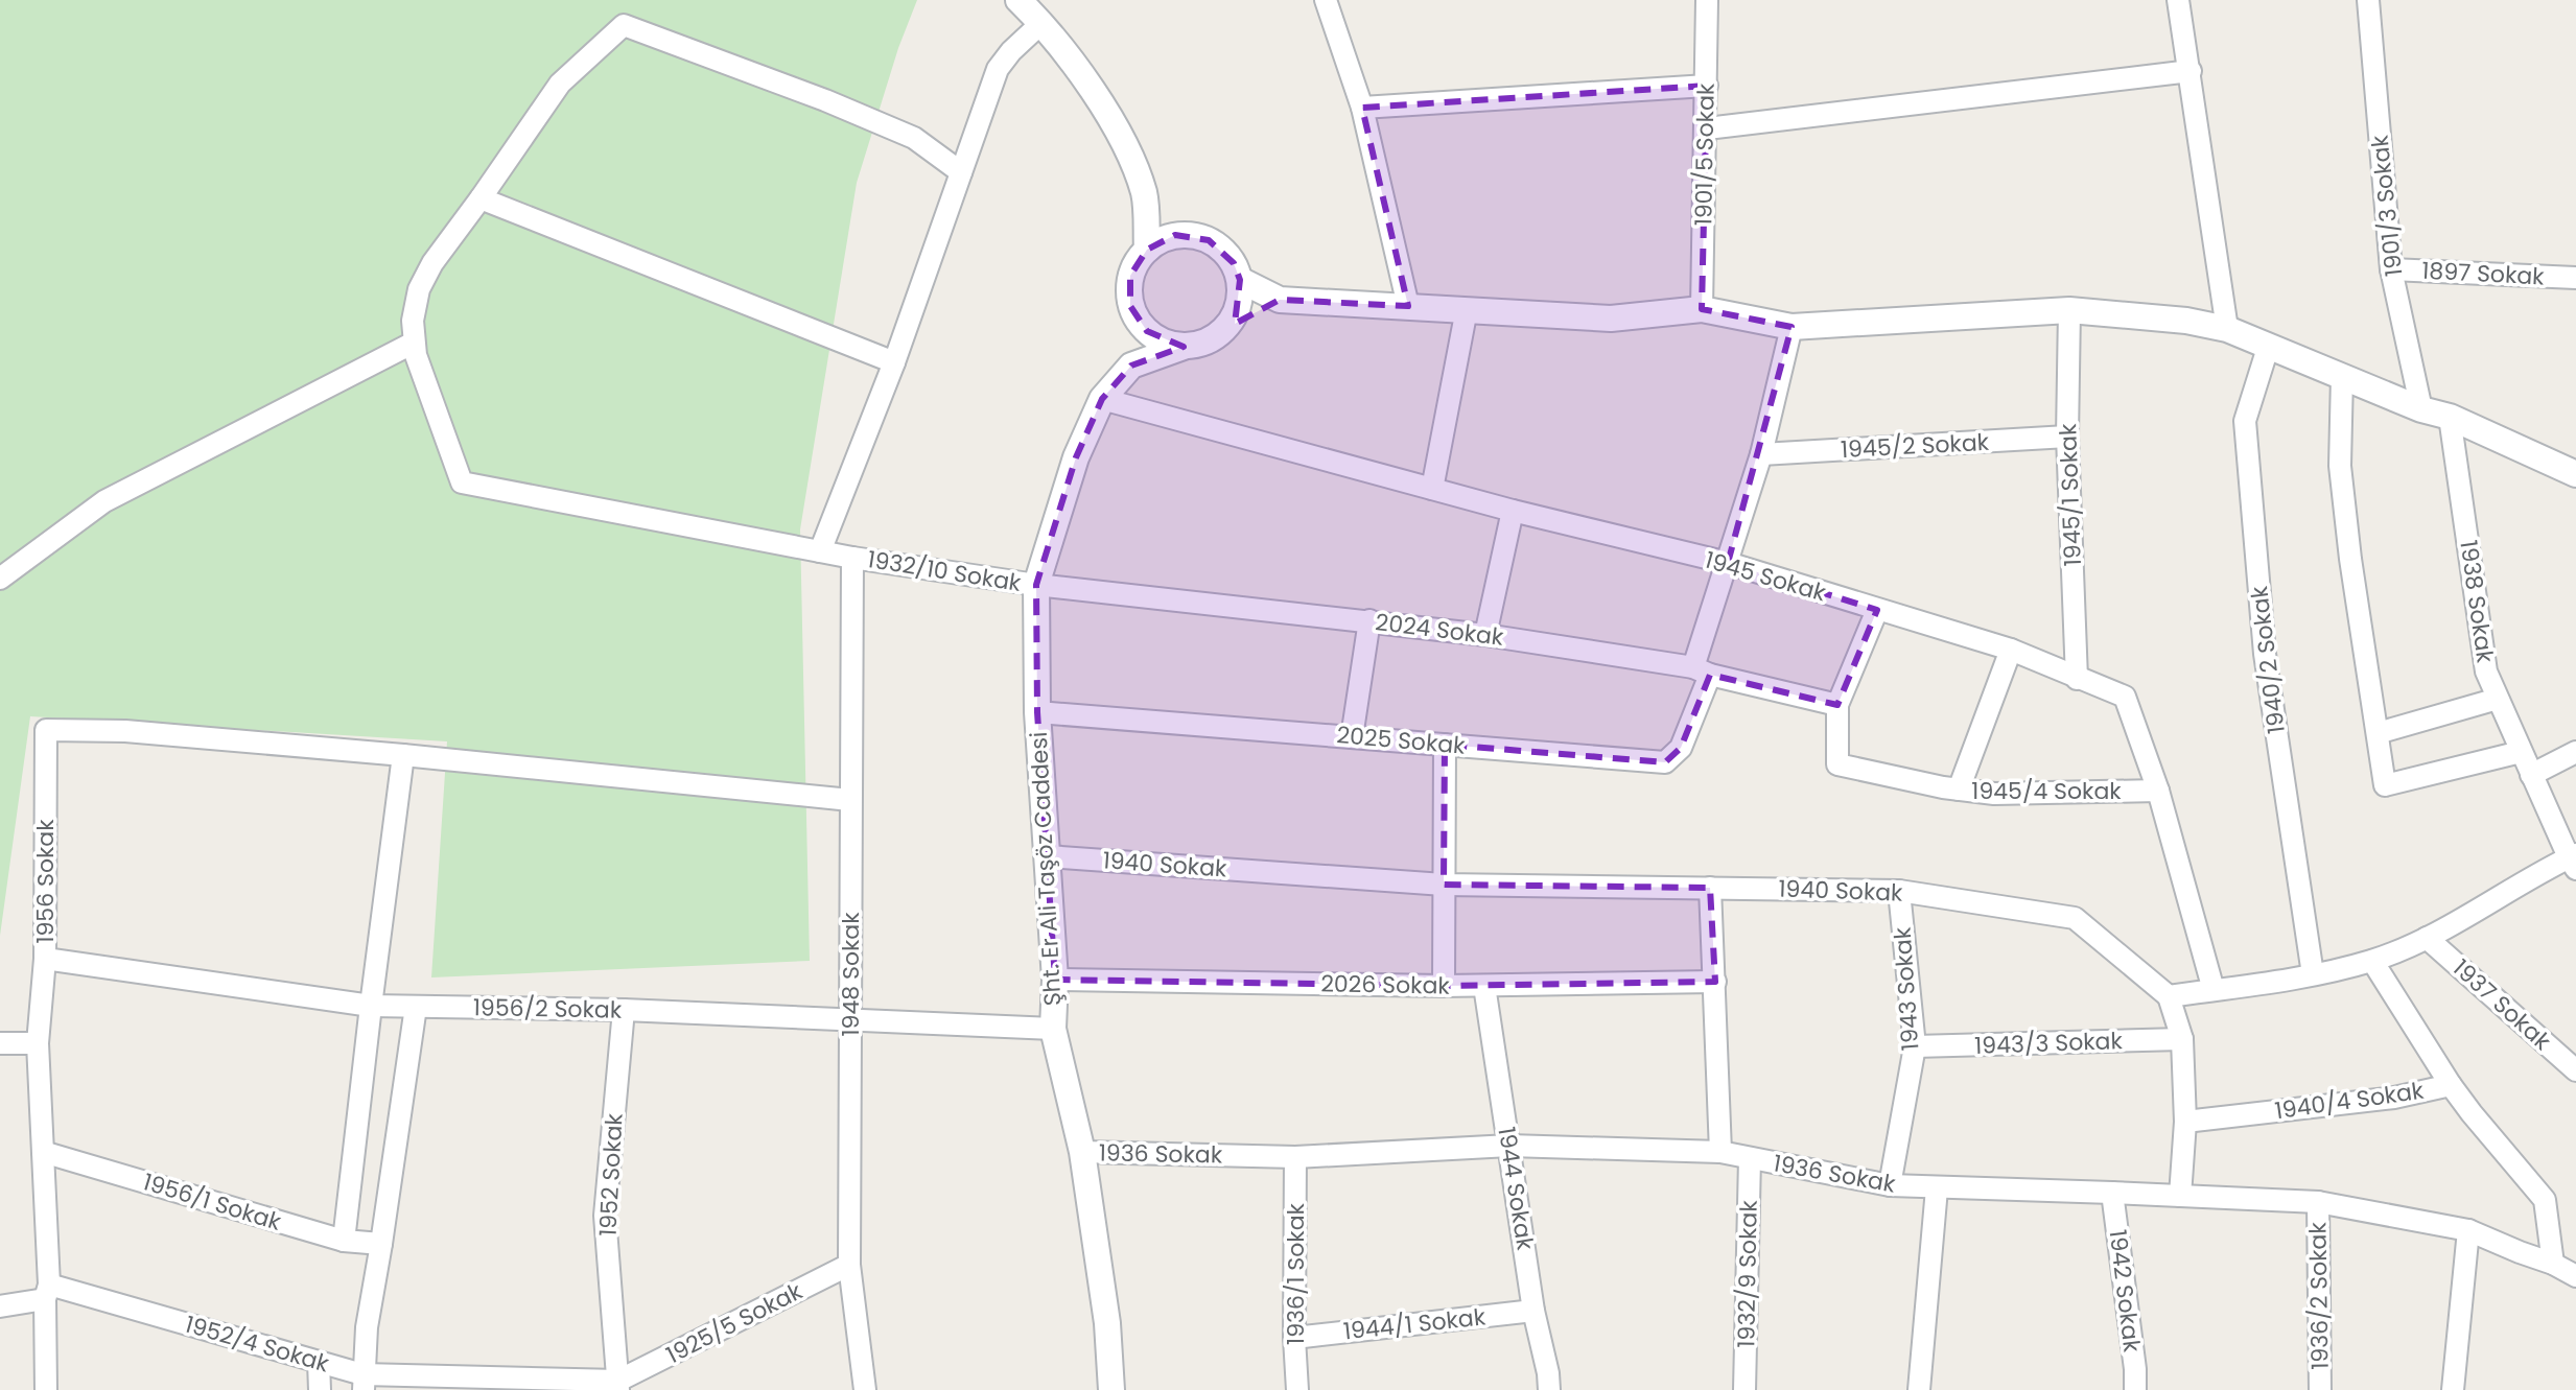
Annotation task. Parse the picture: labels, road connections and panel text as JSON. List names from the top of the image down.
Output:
{
  "streets": {
    "street": [
      "1901/5 Sokak",
      "1901/3 Sokak",
      "1897 Sokak",
      "1945/2 Sokak",
      "1945/1 Sokak",
      "1932/10 Sokak",
      "1945 Sokak",
      "1938 Sokak",
      "2024 Sokak",
      "1940/2 Sokak",
      "2025 Sokak",
      "1945/4 Sokak",
      "1940 Sokak",
      "Şht. Er Ali Taşöz Caddesi",
      "1956 Sokak",
      "1948 Sokak",
      "2026 Sokak",
      "1943 Sokak",
      "1937 Sokak",
      "1956/2 Sokak",
      "1943/3 Sokak",
      "1940/4 Sokak",
      "1936 Sokak",
      "1952 Sokak",
      "1944 Sokak",
      "1956/1 Sokak",
      "1936/1 Sokak",
      "1932/9 Sokak",
      "1942 Sokak",
      "1936/2 Sokak",
      "1925/5 Sokak",
      "1944/1 Sokak",
      "1952/4 Sokak"
    ]
  },
  "crossings": [
    ["1901/3 Sokak", "1897 Sokak"],
    ["1945/2 Sokak", "1945/1 Sokak"],
    ["1945/2 Sokak", "2025 Sokak"],
    ["1945/1 Sokak", "1945 Sokak"],
    ["1932/10 Sokak", "2024 Sokak"],
    ["1932/10 Sokak", "Şht. Er Ali Taşöz Caddesi"],
    ["1932/10 Sokak", "1948 Sokak"],
    ["1945 Sokak", "2025 Sokak"],
    ["1945 Sokak", "1945/4 Sokak"],
    ["1945 Sokak", "Şht. Er Ali Taşöz Caddesi"],
    ["2024 Sokak", "2025 Sokak"],
    ["2024 Sokak", "1945/4 Sokak"],
    ["2024 Sokak", "Şht. Er Ali Taşöz Caddesi"],
    ["2025 Sokak", "Şht. Er Ali Taşöz Caddesi"],
    ["1940 Sokak", "Şht. Er Ali Taşöz Caddesi"],
    ["1940 Sokak", "1943 Sokak"],
    ["Şht. Er Ali Taşöz Caddesi", "2026 Sokak"],
    ["Şht. Er Ali Taşöz Caddesi", "1956/2 Sokak"],
    ["Şht. Er Ali Taşöz Caddesi", "1936 Sokak"],
    ["1956 Sokak", "1956/2 Sokak"],
    ["1956 Sokak", "1956/1 Sokak"],
    ["1956 Sokak", "1952/4 Sokak"],
    ["1948 Sokak", "1956/2 Sokak"],
    ["1948 Sokak", "1925/5 Sokak"],
    ["2026 Sokak", "1944 Sokak"],
    ["1943 Sokak", "1943/3 Sokak"],
    ["1943 Sokak", "1936 Sokak"],
    ["1956/2 Sokak", "1952 Sokak"],
    ["1940/4 Sokak", "1936 Sokak"],
    ["1936 Sokak", "1944 Sokak"],
    ["1936 Sokak", "1936/1 Sokak"],
    ["1936 Sokak", "1932/9 Sokak"],
    ["1936 Sokak", "1942 Sokak"],
    ["1936 Sokak", "1936/2 Sokak"],
    ["1952 Sokak", "1925/5 Sokak"],
    ["1952 Sokak", "1952/4 Sokak"],
    ["1944 Sokak", "1944/1 Sokak"],
    ["1936/1 Sokak", "1944/1 Sokak"],
    ["1925/5 Sokak", "1952/4 Sokak"]
  ]
}
